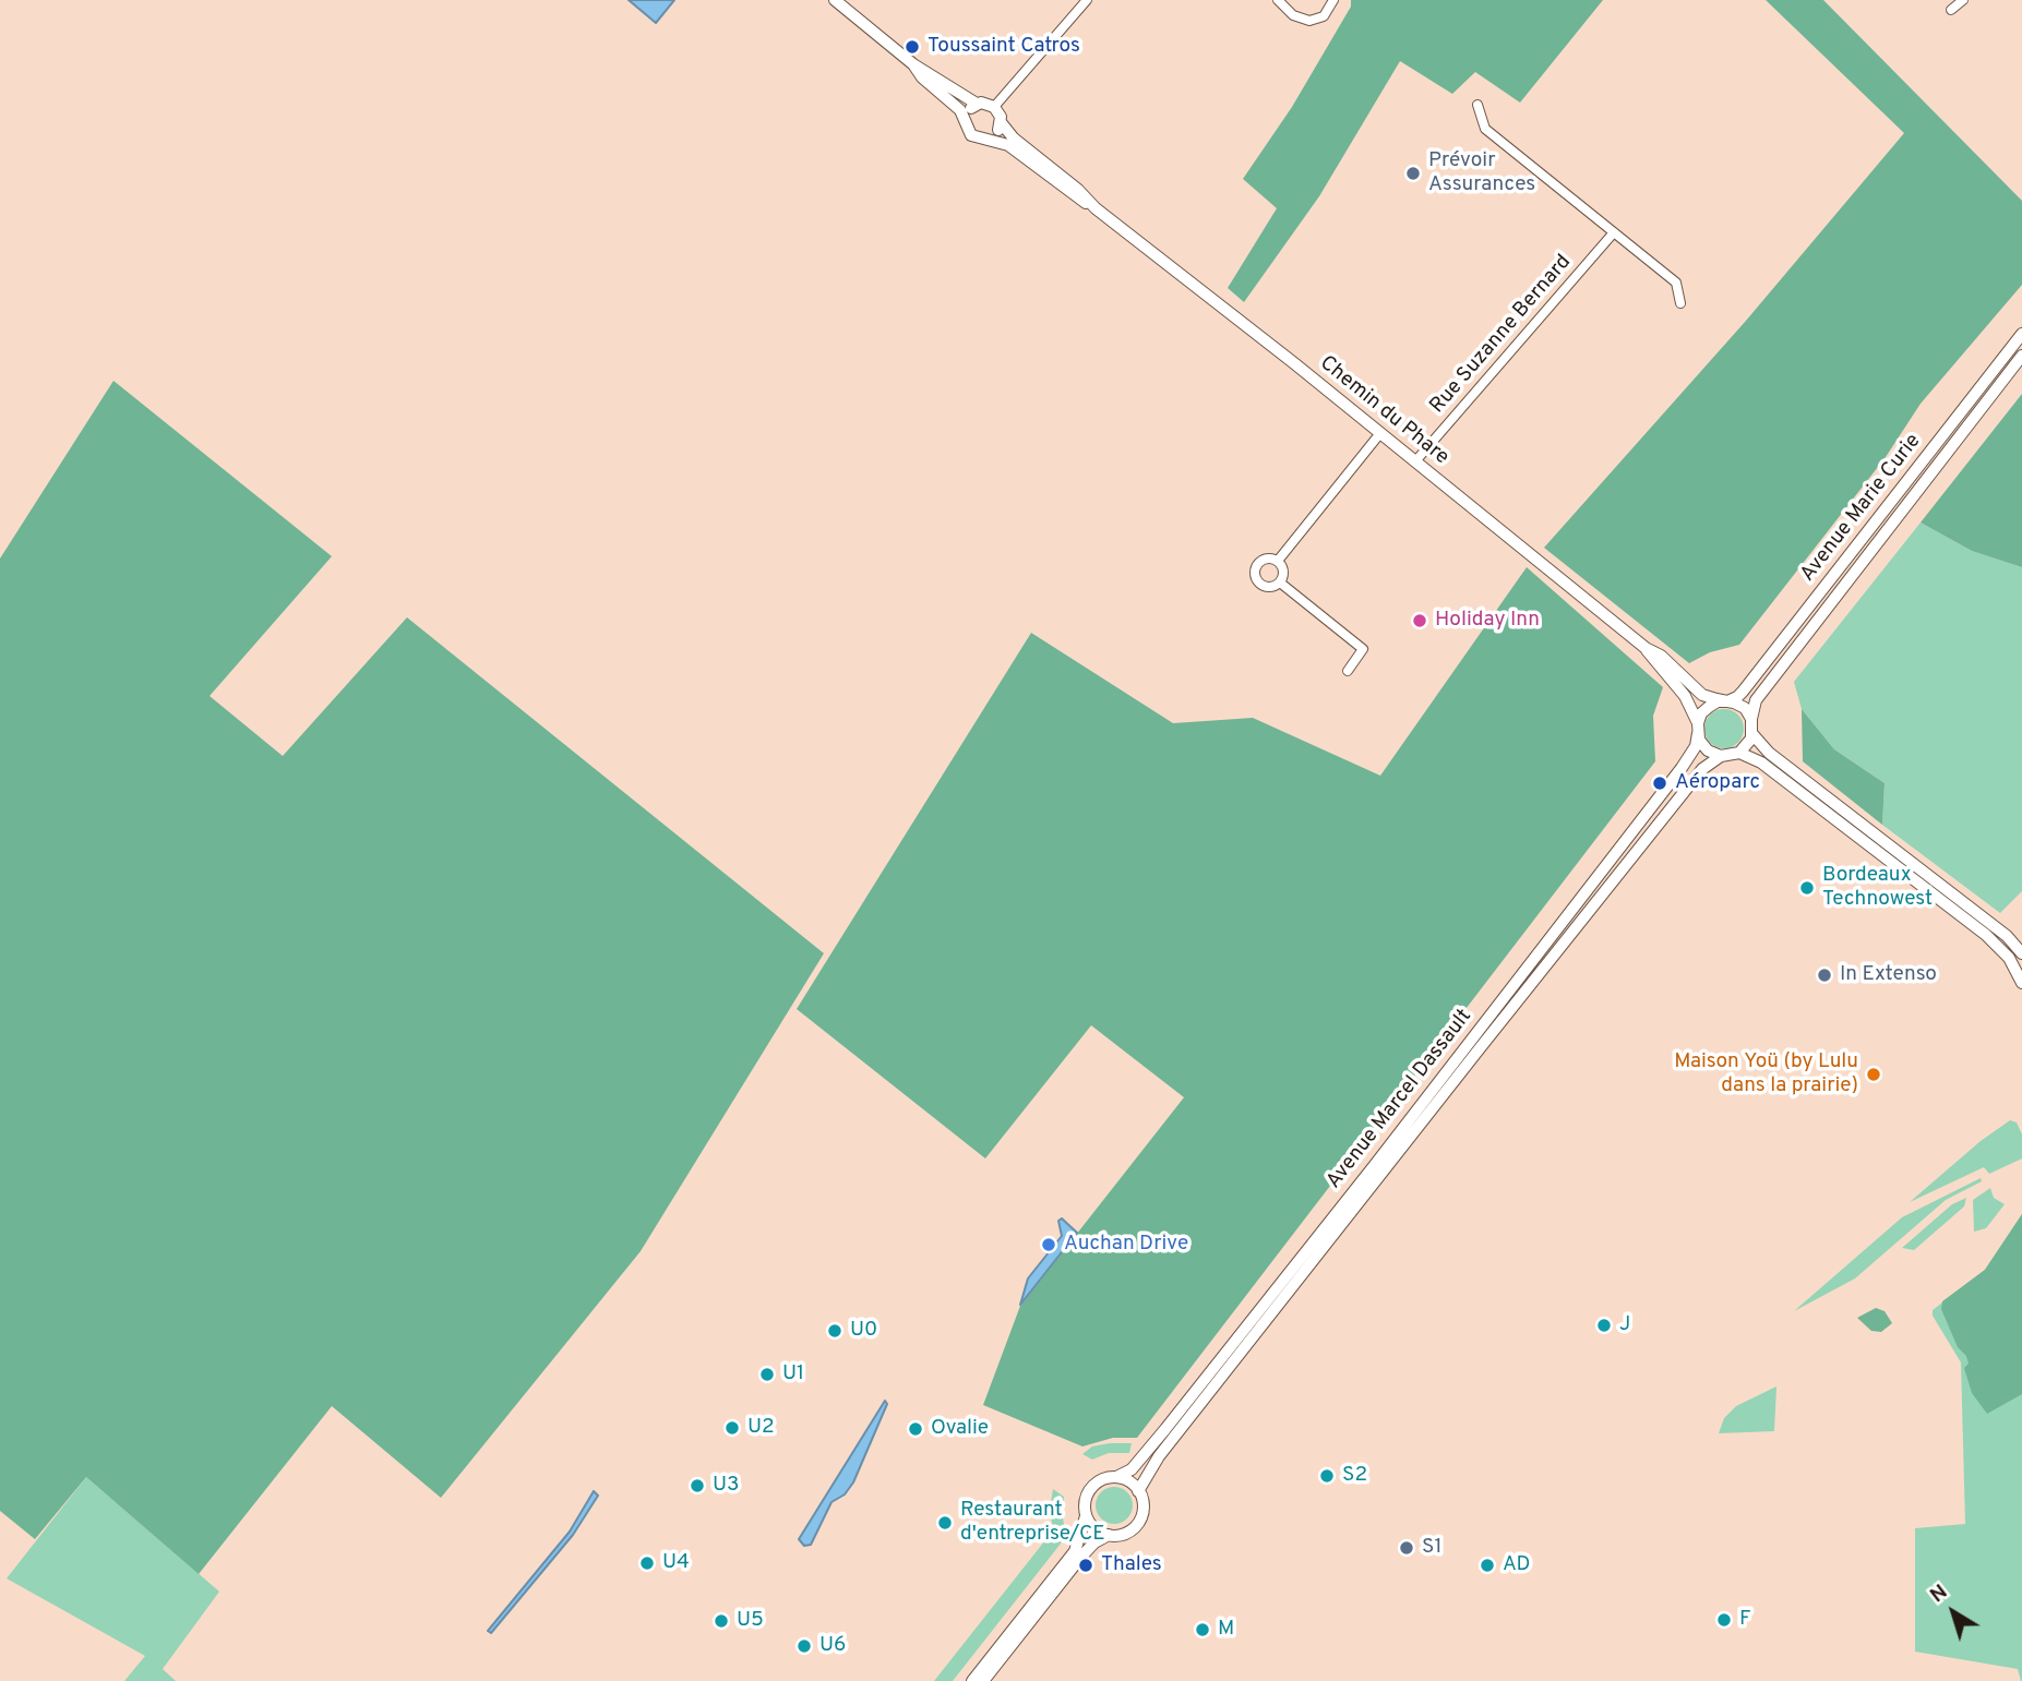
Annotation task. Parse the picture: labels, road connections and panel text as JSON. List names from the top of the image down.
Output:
{
  "streets": {
    "main road": ["Chemin du Phare", "Avenue Marie Curie", "Avenue Marcel Dassault"],
    "street": ["Rue Suzanne Bernard"]
  },
  "crossings": [
    ["Rue Suzanne Bernard", "Chemin du Phare"],
    ["Chemin du Phare", "Avenue Marie Curie"],
    ["Chemin du Phare", "Avenue Marcel Dassault"],
    ["Avenue Marie Curie", "Avenue Marcel Dassault"]
  ],
  "places": [
    "Toussaint Catros",
    "Prévoir Assurances",
    "Holiday Inn",
    "Aéroparc",
    "Bordeaux Technowest",
    "In Extenso",
    "Maison Yoü (by Lulu dans la prairie)",
    "Auchan Drive",
    "J",
    "U0",
    "U1",
    "U2",
    "Ovalie",
    "S2",
    "U3",
    "Restaurant d'entreprise/CE",
    "S1",
    "U4",
    "Thales",
    "AD",
    "F",
    "U5",
    "M",
    "U6"
  ],
  "north": "top left"
}
